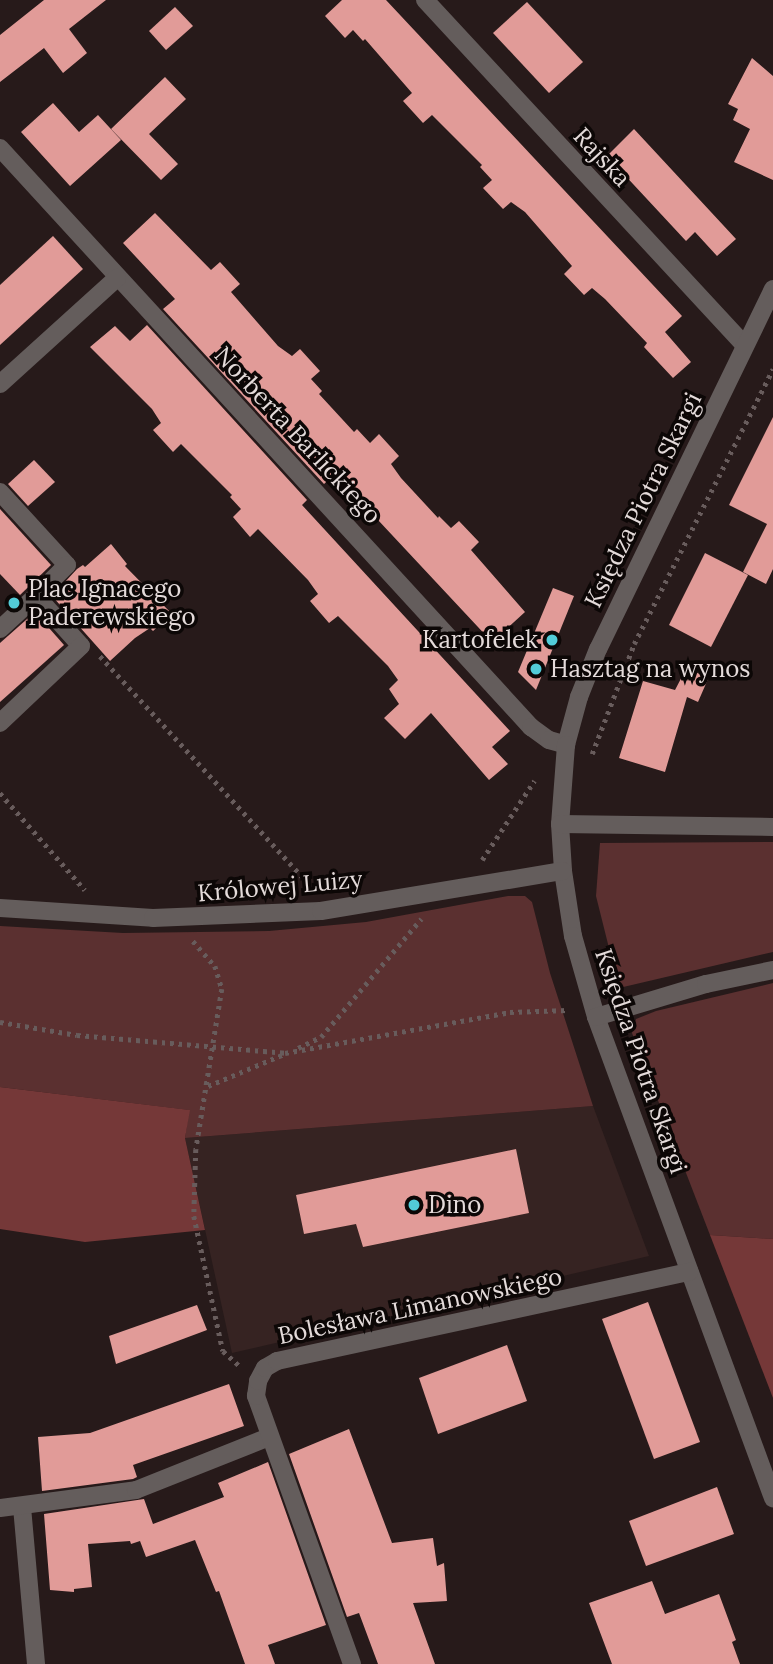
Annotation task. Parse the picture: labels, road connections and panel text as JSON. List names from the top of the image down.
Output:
{
  "streets": {
    "street": [
      "Rajska",
      "Norberta Barlickiego",
      "Księdza Piotra Skargi",
      "Królowej Luizy",
      "Bolesława Limanowskiego"
    ]
  },
  "crossings": [
    ["Rajska", "Księdza Piotra Skargi"],
    ["Norberta Barlickiego", "Księdza Piotra Skargi"],
    ["Księdza Piotra Skargi", "Królowej Luizy"],
    ["Księdza Piotra Skargi", "Bolesława Limanowskiego"]
  ],
  "places": [
    "Plac Ignacego Paderewskiego",
    "Kartofelek",
    "Hasztag na wynos",
    "Dino"
  ]
}
